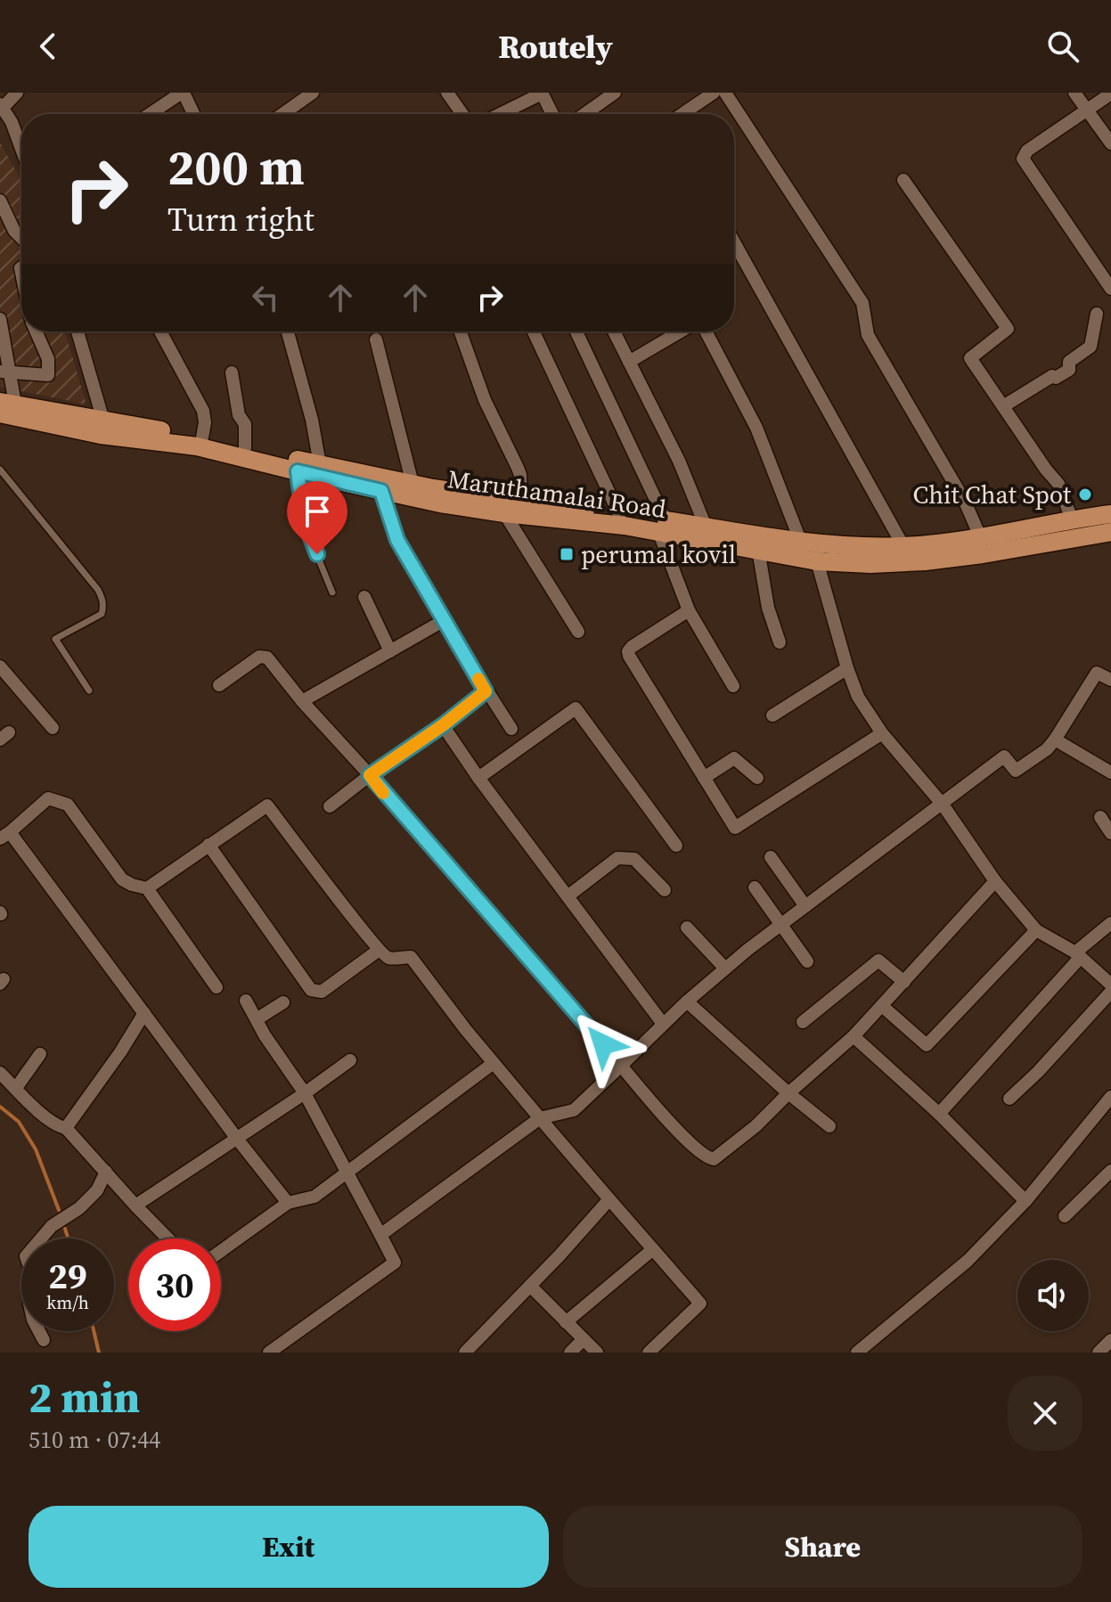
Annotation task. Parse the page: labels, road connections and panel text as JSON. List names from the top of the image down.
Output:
{
  "streets": {
    "main road": ["Maruthamalai Road"]
  },
  "places": {
    "other": ["Chit Chat Spot"],
    "transit": ["perumal kovil"]
  },
  "page": {
    "header": "Routely",
    "turn": ["200 m", "Turn right"],
    "speed": "29 km/h",
    "limit": "30",
    "heading": ["2 min", "510 m · 07:44"],
    "buttons": ["Exit", "Share"]
  }
}
